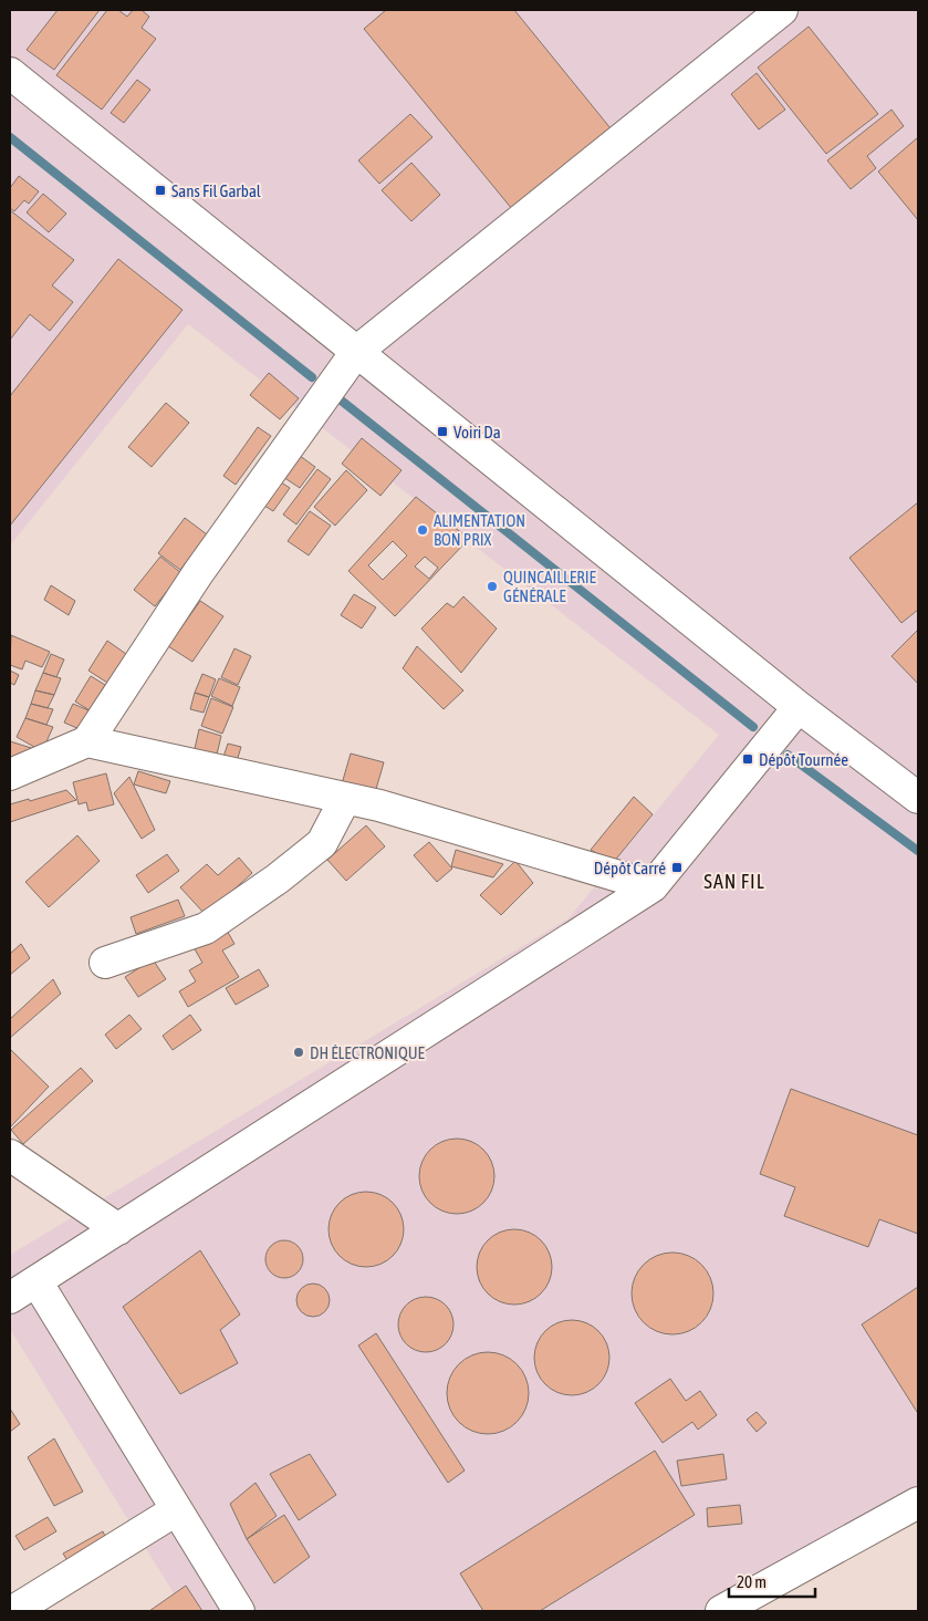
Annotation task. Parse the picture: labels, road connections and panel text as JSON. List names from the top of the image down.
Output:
{
  "districts": ["SAN FIL"],
  "places": {
    "transit": [
      "Sans Fil Garbal",
      "Voiri Da",
      "Dépôt Tournée",
      "Dépôt Carré"
    ],
    "other": ["ALIMENTATION BON PRIX", "QUINCAILLERIE GÉNÉRALE", "DH ÉLECTRONIQUE"]
  },
  "scale_bar": "20 m"
}
